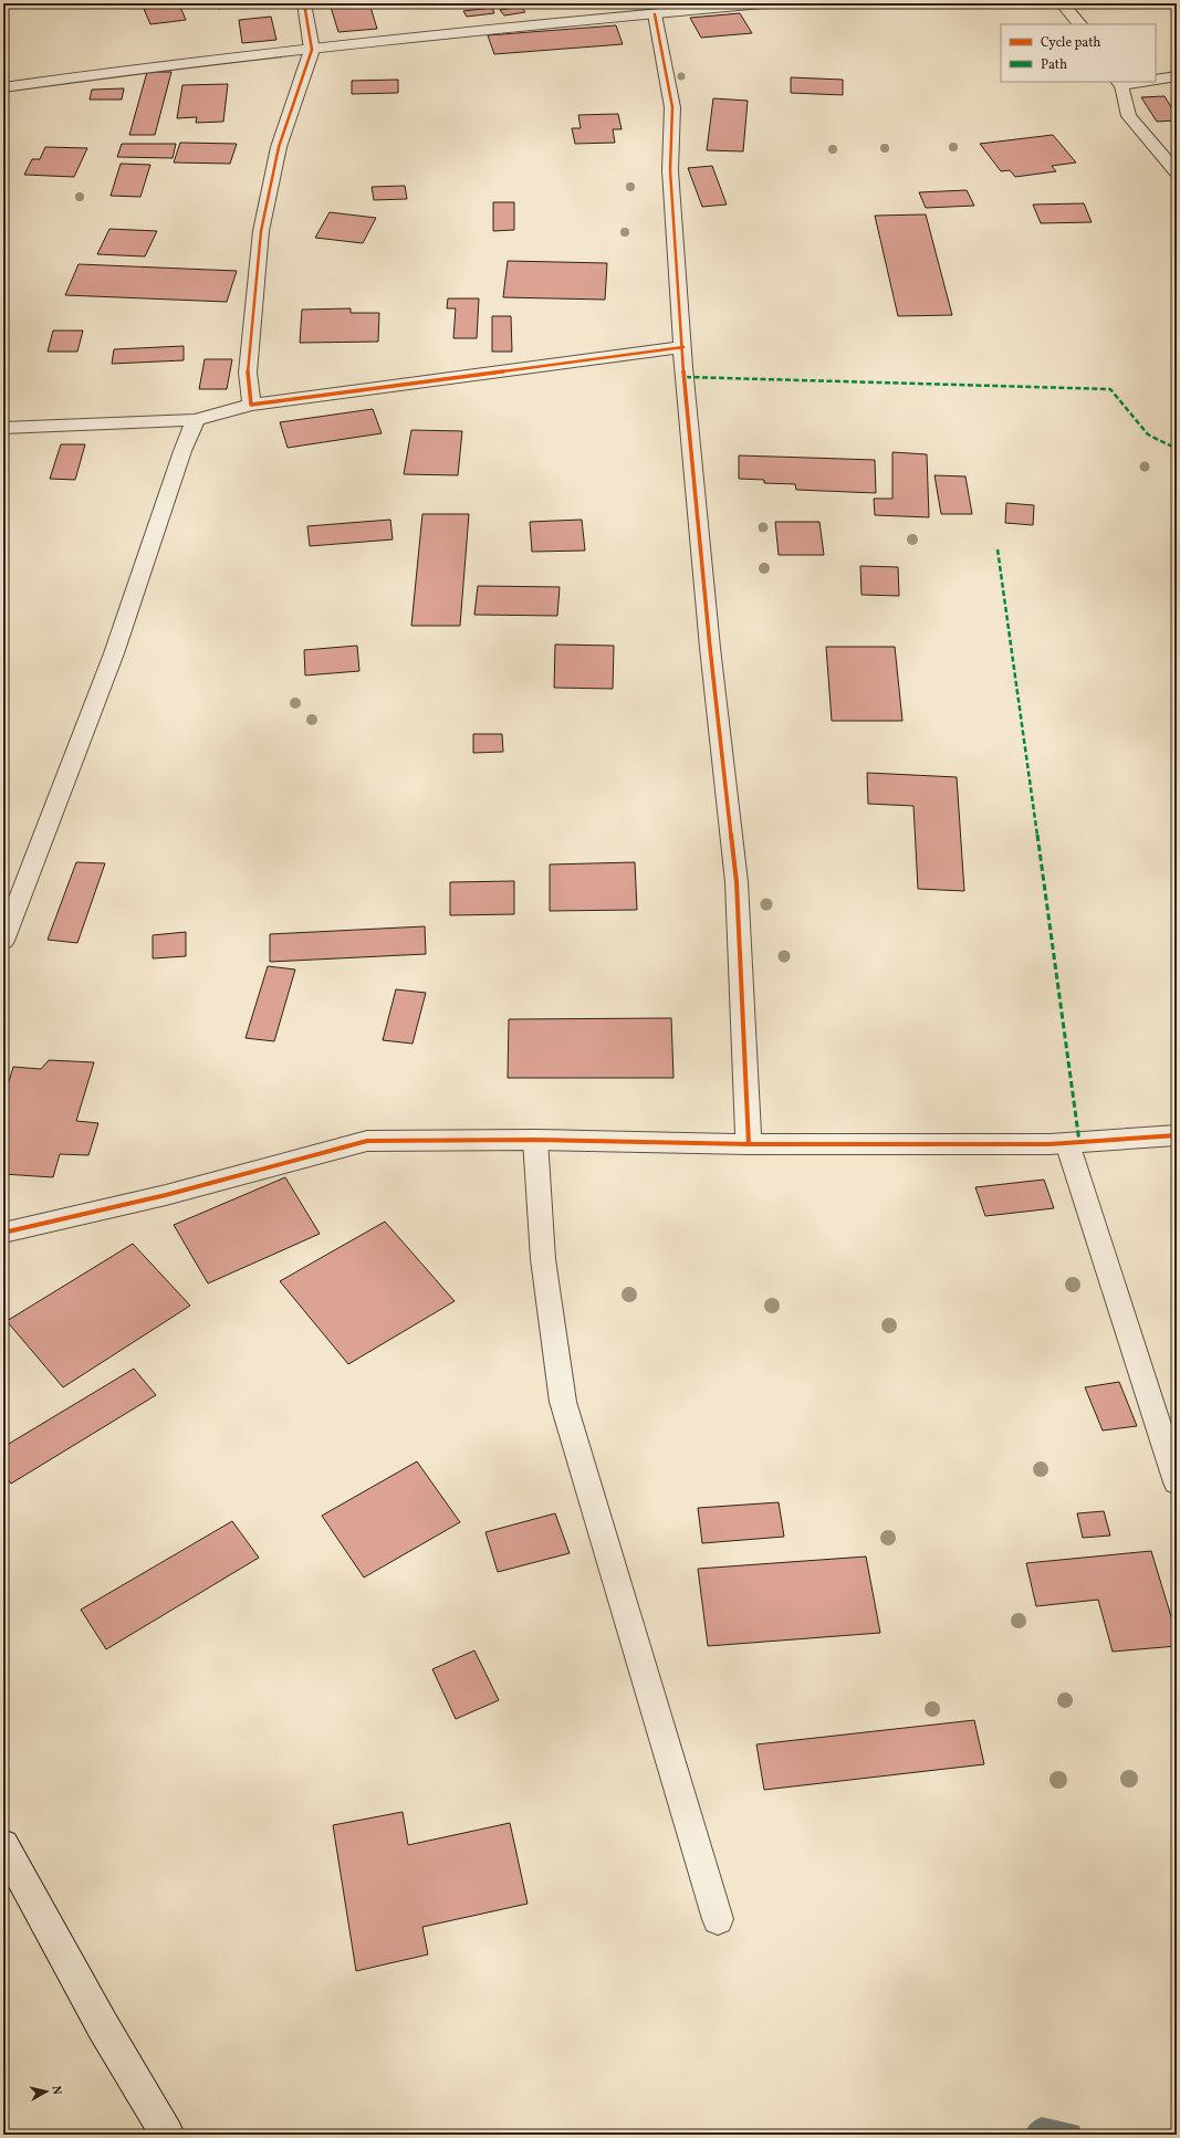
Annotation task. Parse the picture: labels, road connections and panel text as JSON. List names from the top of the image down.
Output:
{
  "legend": ["Cycle path", "Path"],
  "north": "right"
}
